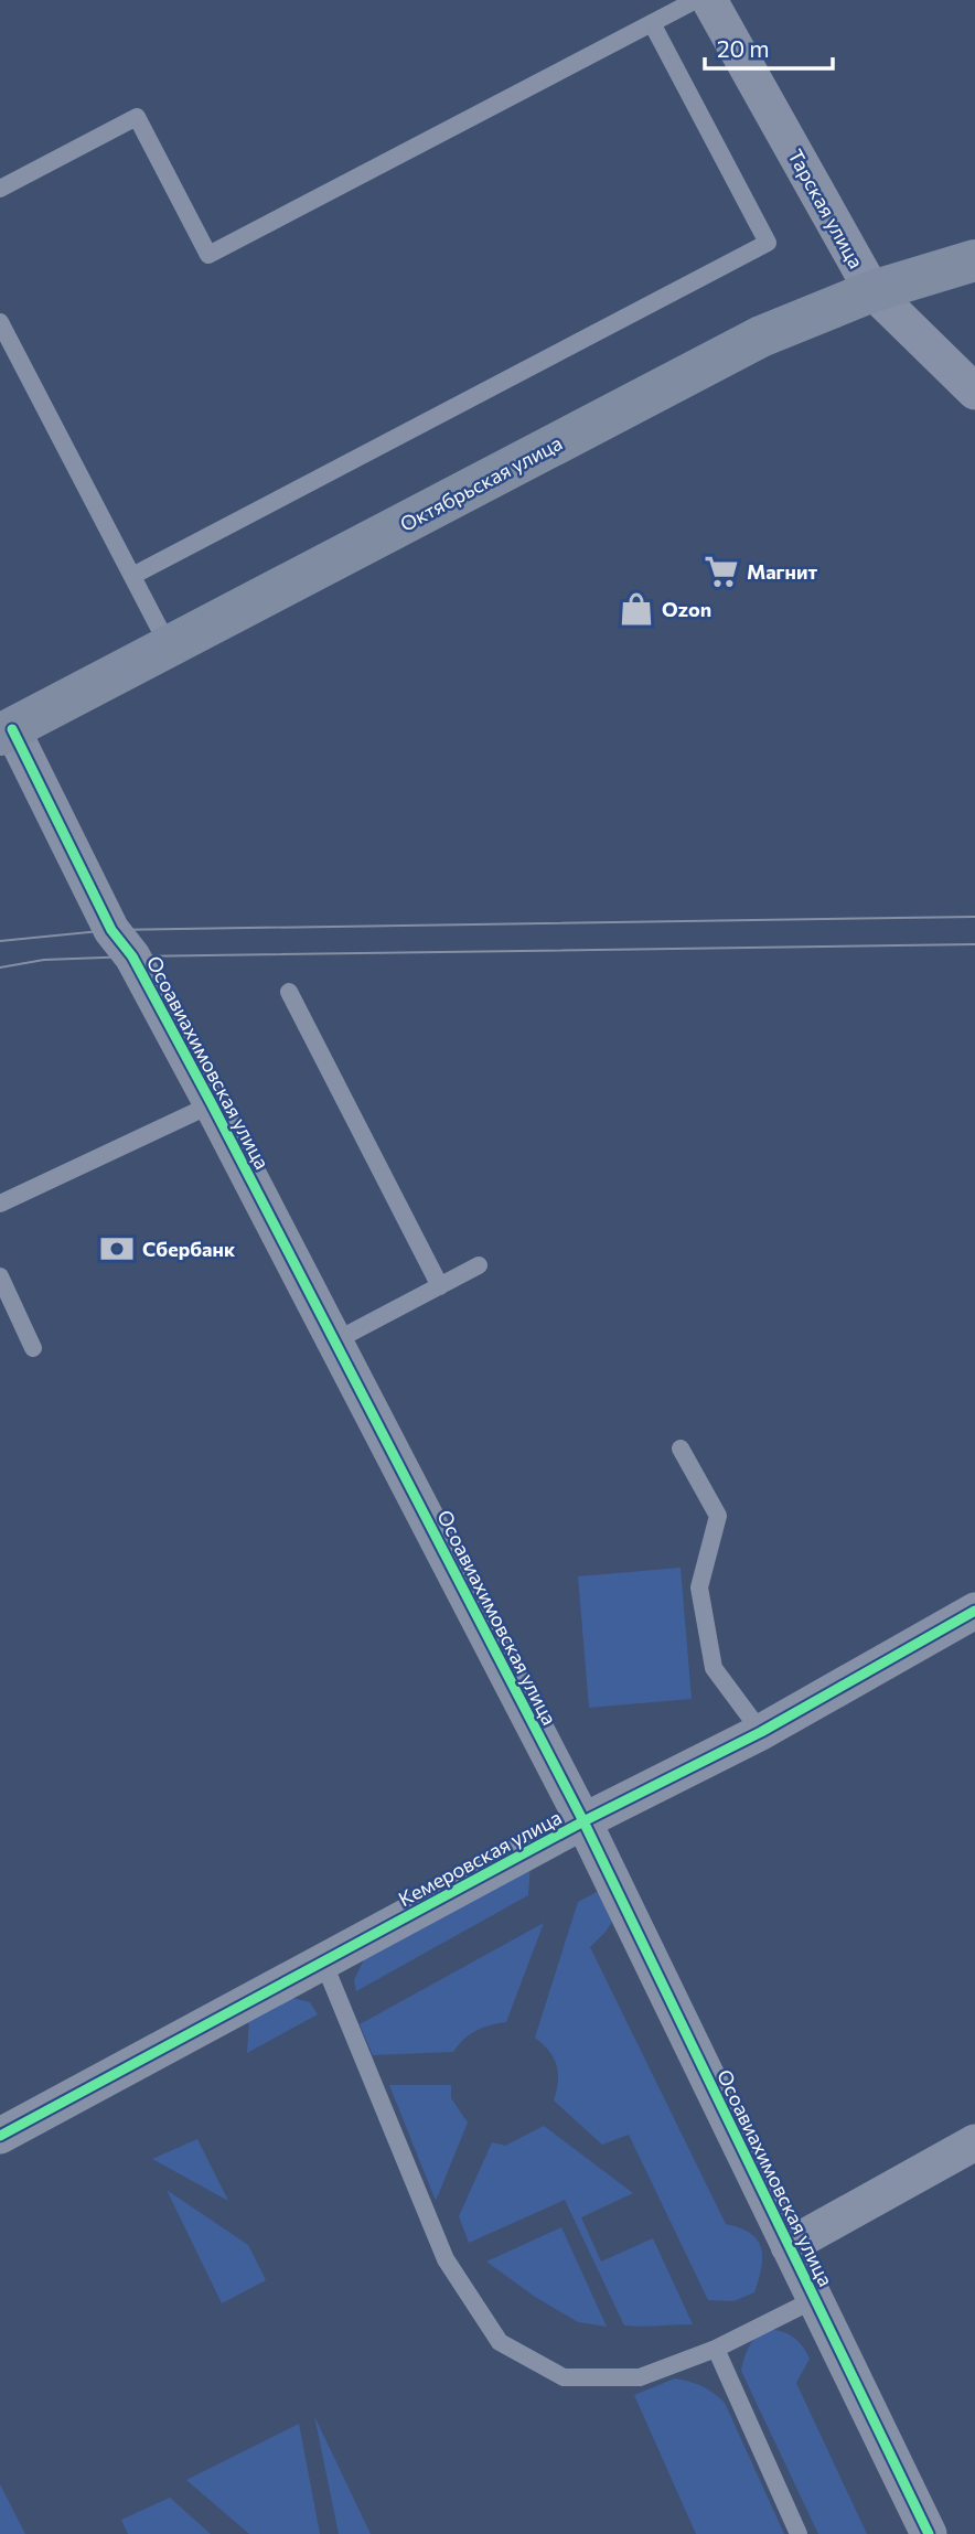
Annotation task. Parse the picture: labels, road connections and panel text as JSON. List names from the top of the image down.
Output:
{
  "streets": {
    "street": [
      "Тарская улица",
      "Октябрьская улица",
      "Осоавиахимовская улица",
      "Кемеровская улица"
    ]
  },
  "crossings": [
    ["Тарская улица", "Октябрьская улица"],
    ["Октябрьская улица", "Осоавиахимовская улица"],
    ["Осоавиахимовская улица", "Кемеровская улица"]
  ],
  "places": {
    "supermarket": ["Магнит"],
    "shop": ["Ozon"],
    "bank": ["Сбербанк"]
  },
  "scale_bar": "20 m"
}
